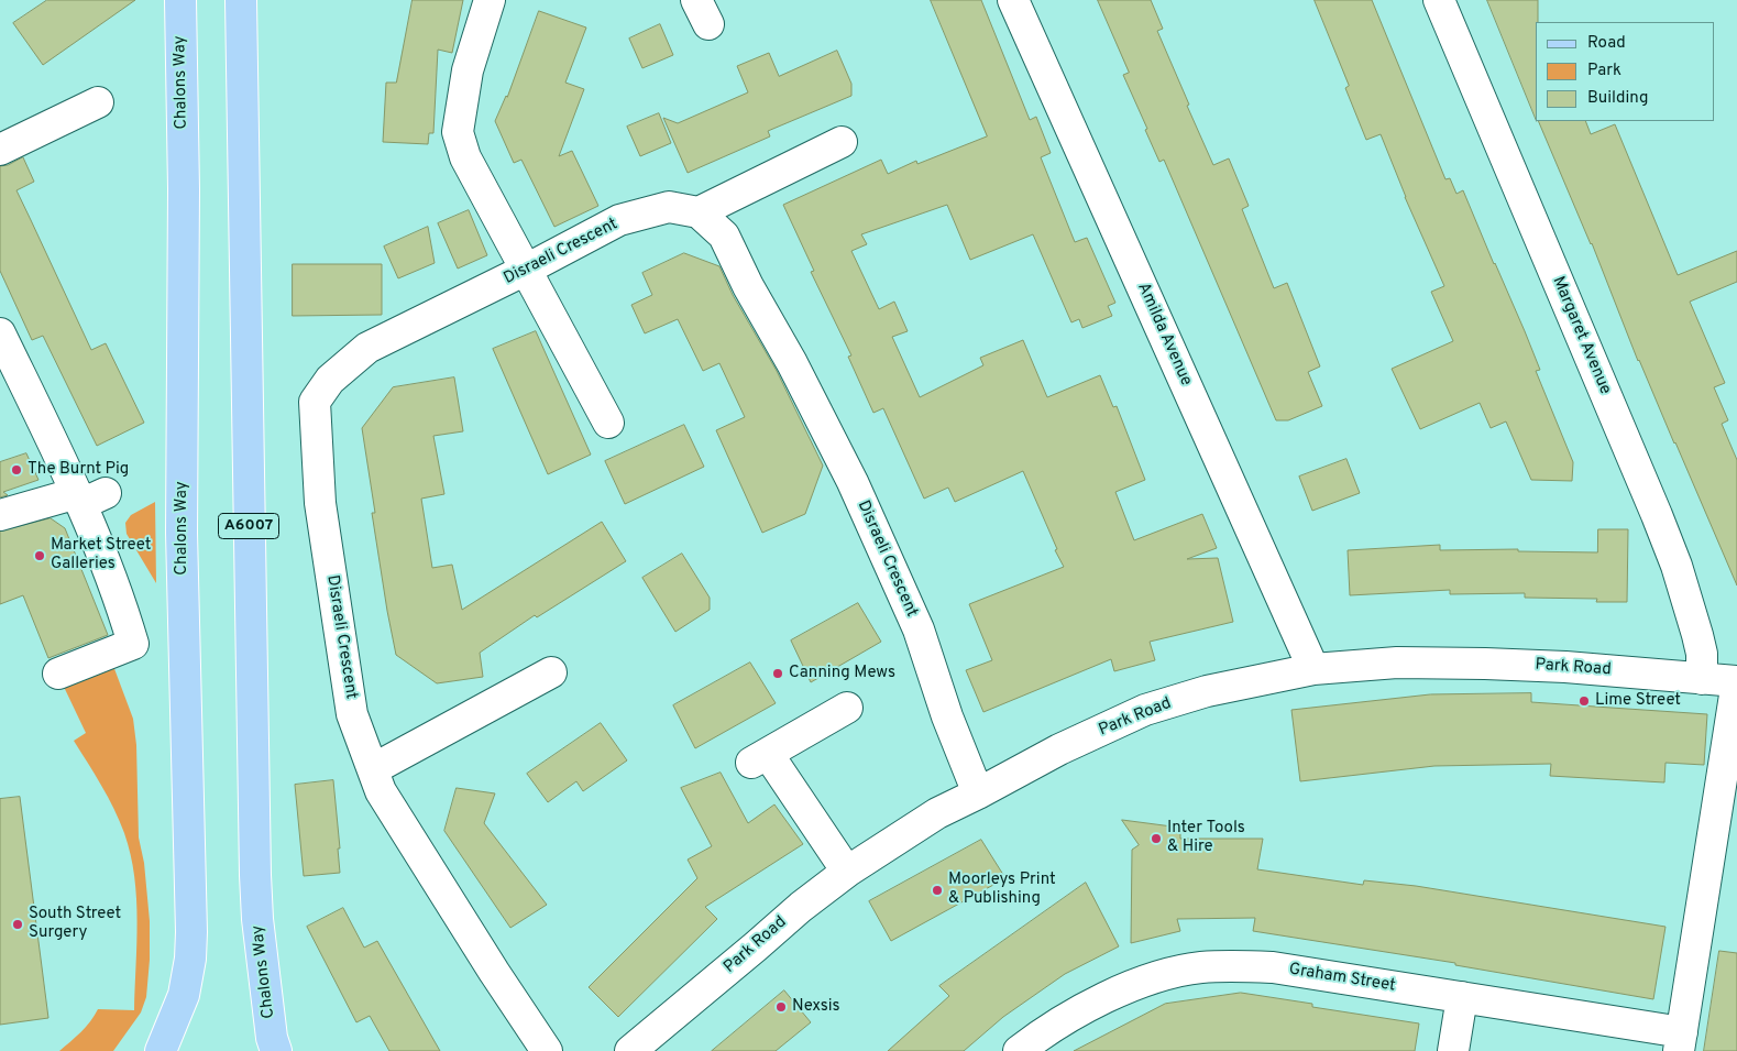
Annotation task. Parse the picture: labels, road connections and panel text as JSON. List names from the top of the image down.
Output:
{
  "streets": {
    "main road": ["Chalons Way", "A6007"],
    "street": [
      "Disraeli Crescent",
      "Amilda Avenue",
      "Margaret Avenue",
      "Park Road",
      "Graham Street"
    ]
  },
  "crossings": [
    ["Disraeli Crescent", "Park Road"],
    ["Amilda Avenue", "Park Road"],
    ["Margaret Avenue", "Park Road"]
  ],
  "places": [
    "The Burnt Pig",
    "Market Street Galleries",
    "Canning Mews",
    "Lime Street",
    "Inter Tools & Hire",
    "Moorleys Print & Publishing",
    "South Street Surgery",
    "Nexsis"
  ],
  "legend": ["Road", "Park", "Building"]
}
